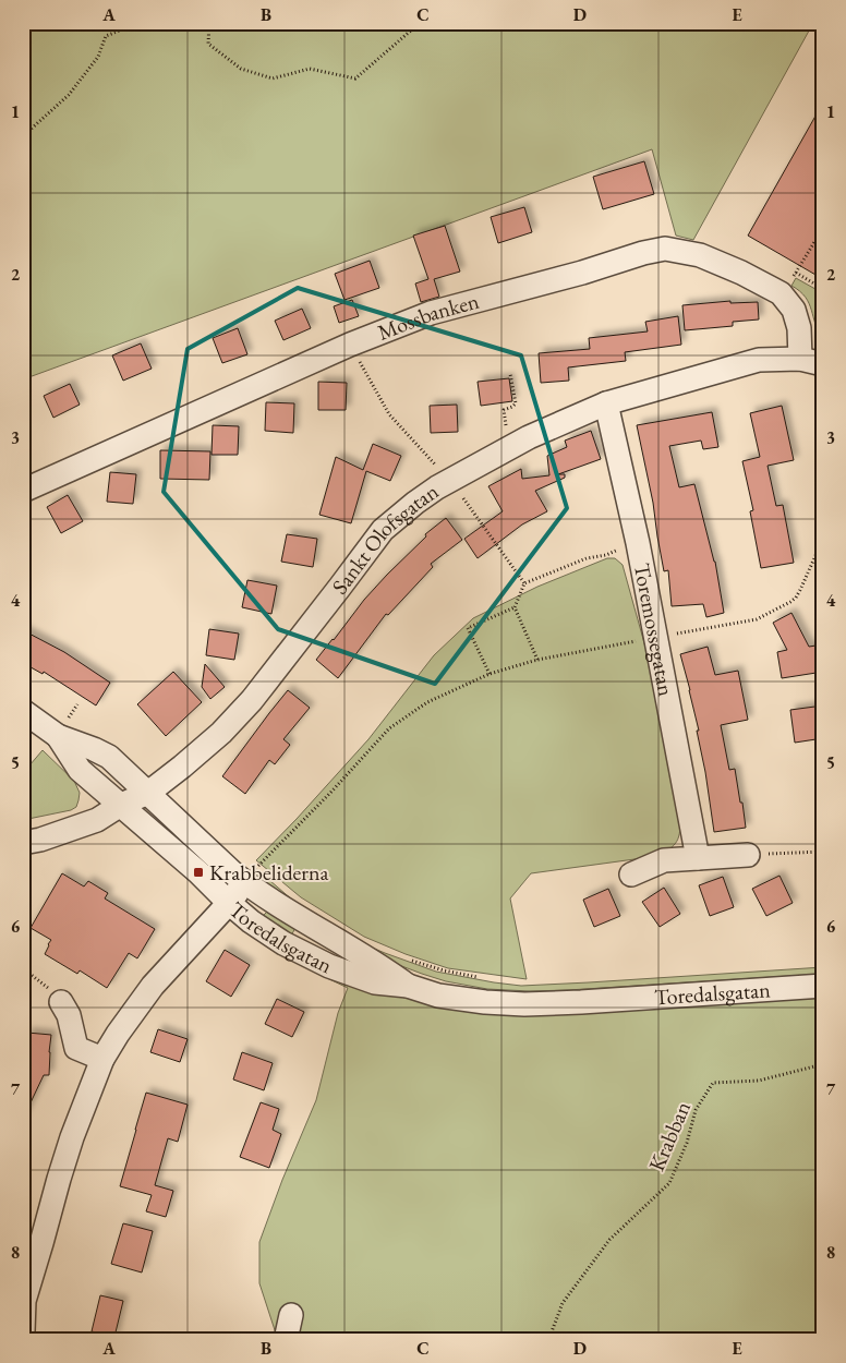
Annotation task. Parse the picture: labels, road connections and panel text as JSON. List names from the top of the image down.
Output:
{
  "streets": {
    "street": [
      "Mossbanken",
      "Sankt Olofsgatan",
      "Toremossegatan",
      "Toredalsgatan"
    ],
    "path": ["Krabban"]
  },
  "crossings": [
    ["Mossbanken", "Sankt Olofsgatan"],
    ["Sankt Olofsgatan", "Toremossegatan"],
    ["Sankt Olofsgatan", "Toredalsgatan"]
  ],
  "places": {
    "transit": ["Krabbeliderna"]
  },
  "grid": {
    "columns": [
      "A",
      "B",
      "C",
      "D",
      "E"
    ],
    "rows": [
      "1",
      "2",
      "3",
      "4",
      "5",
      "6",
      "7",
      "8"
    ]
  }
}
